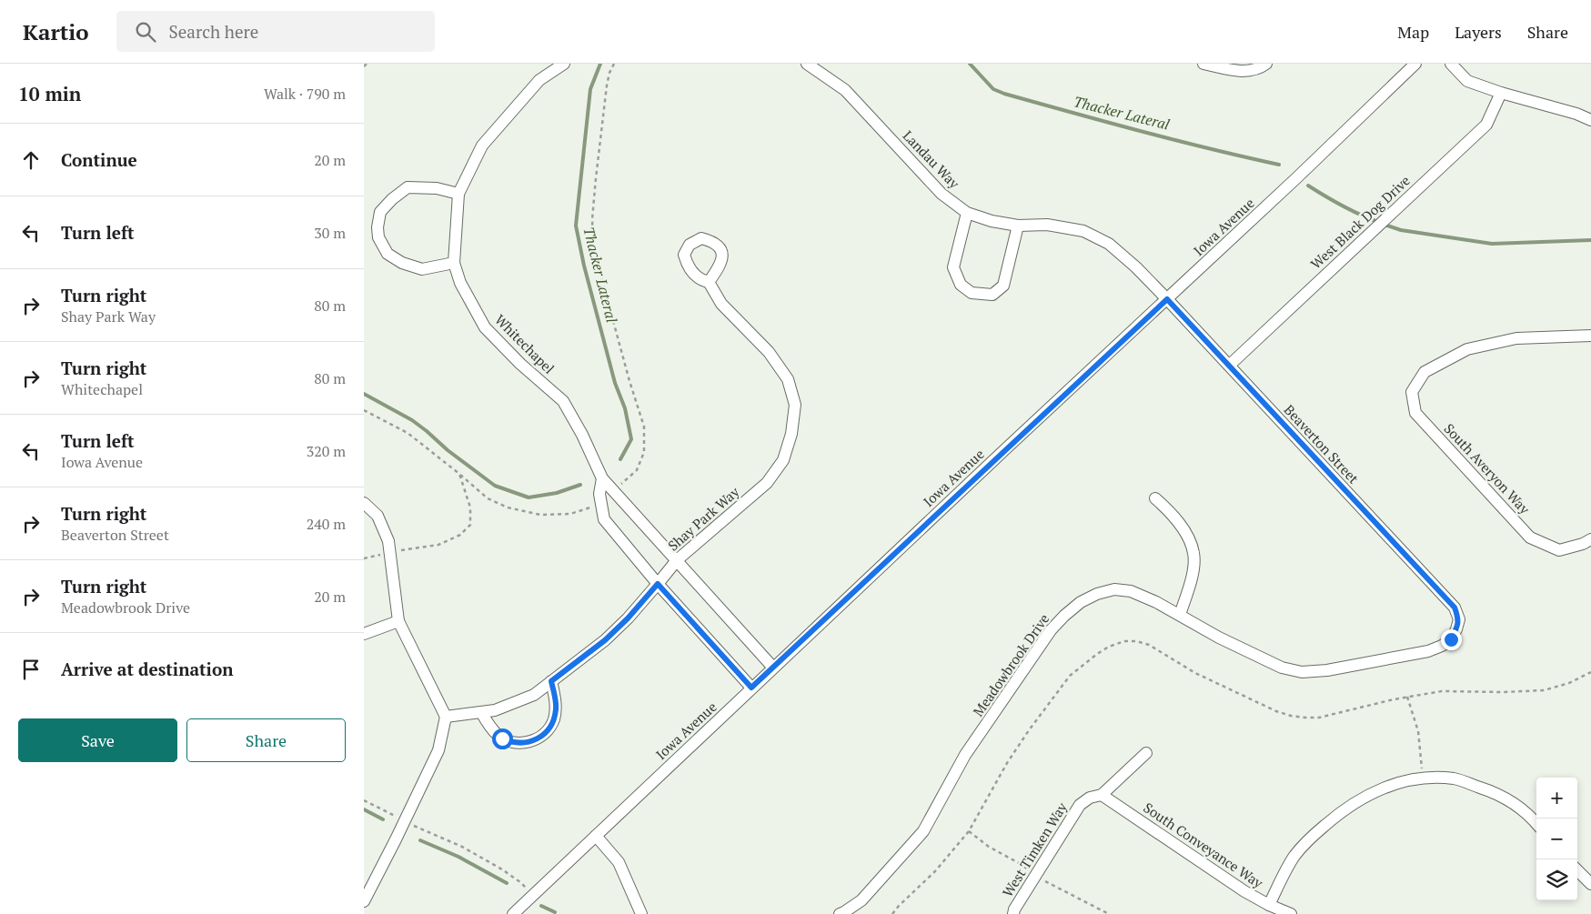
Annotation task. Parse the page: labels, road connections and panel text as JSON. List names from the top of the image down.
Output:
{
  "streets": {
    "street": [
      "Landau Way",
      "West Black Dog Drive",
      "Iowa Avenue",
      "Whitechapel",
      "Beaverton Street",
      "South Averyon Way",
      "Shay Park Way",
      "Meadowbrook Drive",
      "South Conveyance Way",
      "West Timken Way"
    ]
  },
  "crossings": [
    ["Landau Way", "Iowa Avenue"],
    ["Landau Way", "Beaverton Street"],
    ["West Black Dog Drive", "Beaverton Street"],
    ["Iowa Avenue", "Whitechapel"],
    ["Iowa Avenue", "Beaverton Street"],
    ["Whitechapel", "Shay Park Way"],
    ["Beaverton Street", "Meadowbrook Drive"],
    ["South Conveyance Way", "West Timken Way"]
  ],
  "water": ["Thacker Lateral"],
  "page": {
    "header": "Kartio",
    "search": "Search here",
    "nav": ["Map", "Layers", "Share"],
    "heading": ["10 min", "Walk · 790 m"],
    "list": [
      ["Continue", "20 m"],
      ["Turn left", "30 m"],
      ["Turn right", "Shay Park Way", "80 m"],
      ["Turn right", "Whitechapel", "80 m"],
      ["Turn left", "Iowa Avenue", "320 m"],
      ["Turn right", "Beaverton Street", "240 m"],
      ["Turn right", "Meadowbrook Drive", "20 m"],
      "Arrive at destination"
    ],
    "buttons": ["Save", "Share"],
    "map_buttons": ["+", "−"]
  }
}
